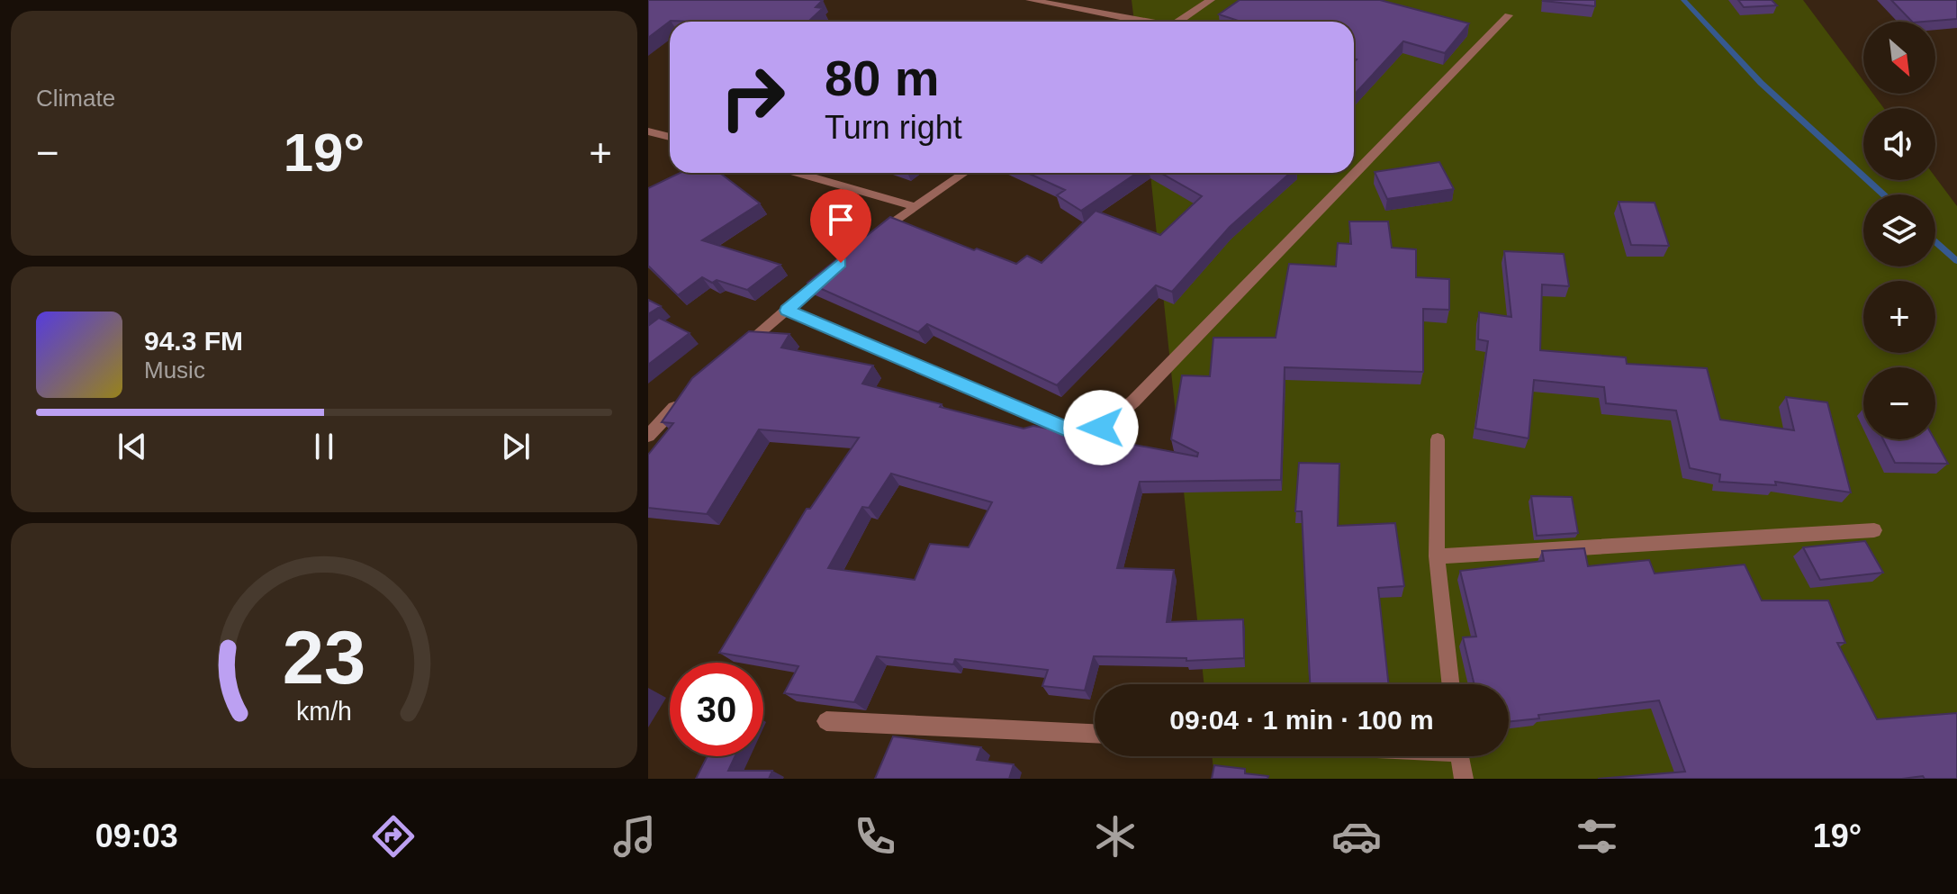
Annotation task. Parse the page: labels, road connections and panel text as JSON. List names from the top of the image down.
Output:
{
  "north": "bottom right",
  "page": {
    "tile": "Climate",
    "map_buttons": ["+", "−"],
    "turn": ["80 m", "Turn right"],
    "heat": ["−", "19°", "+"],
    "song": ["94.3 FM", "Music"],
    "limit": "30",
    "trip": "09:04 · 1 min · 100 m",
    "tabs": ["09:03", "19°"],
    "gauge": ["23", "km/h"]
  }
}
